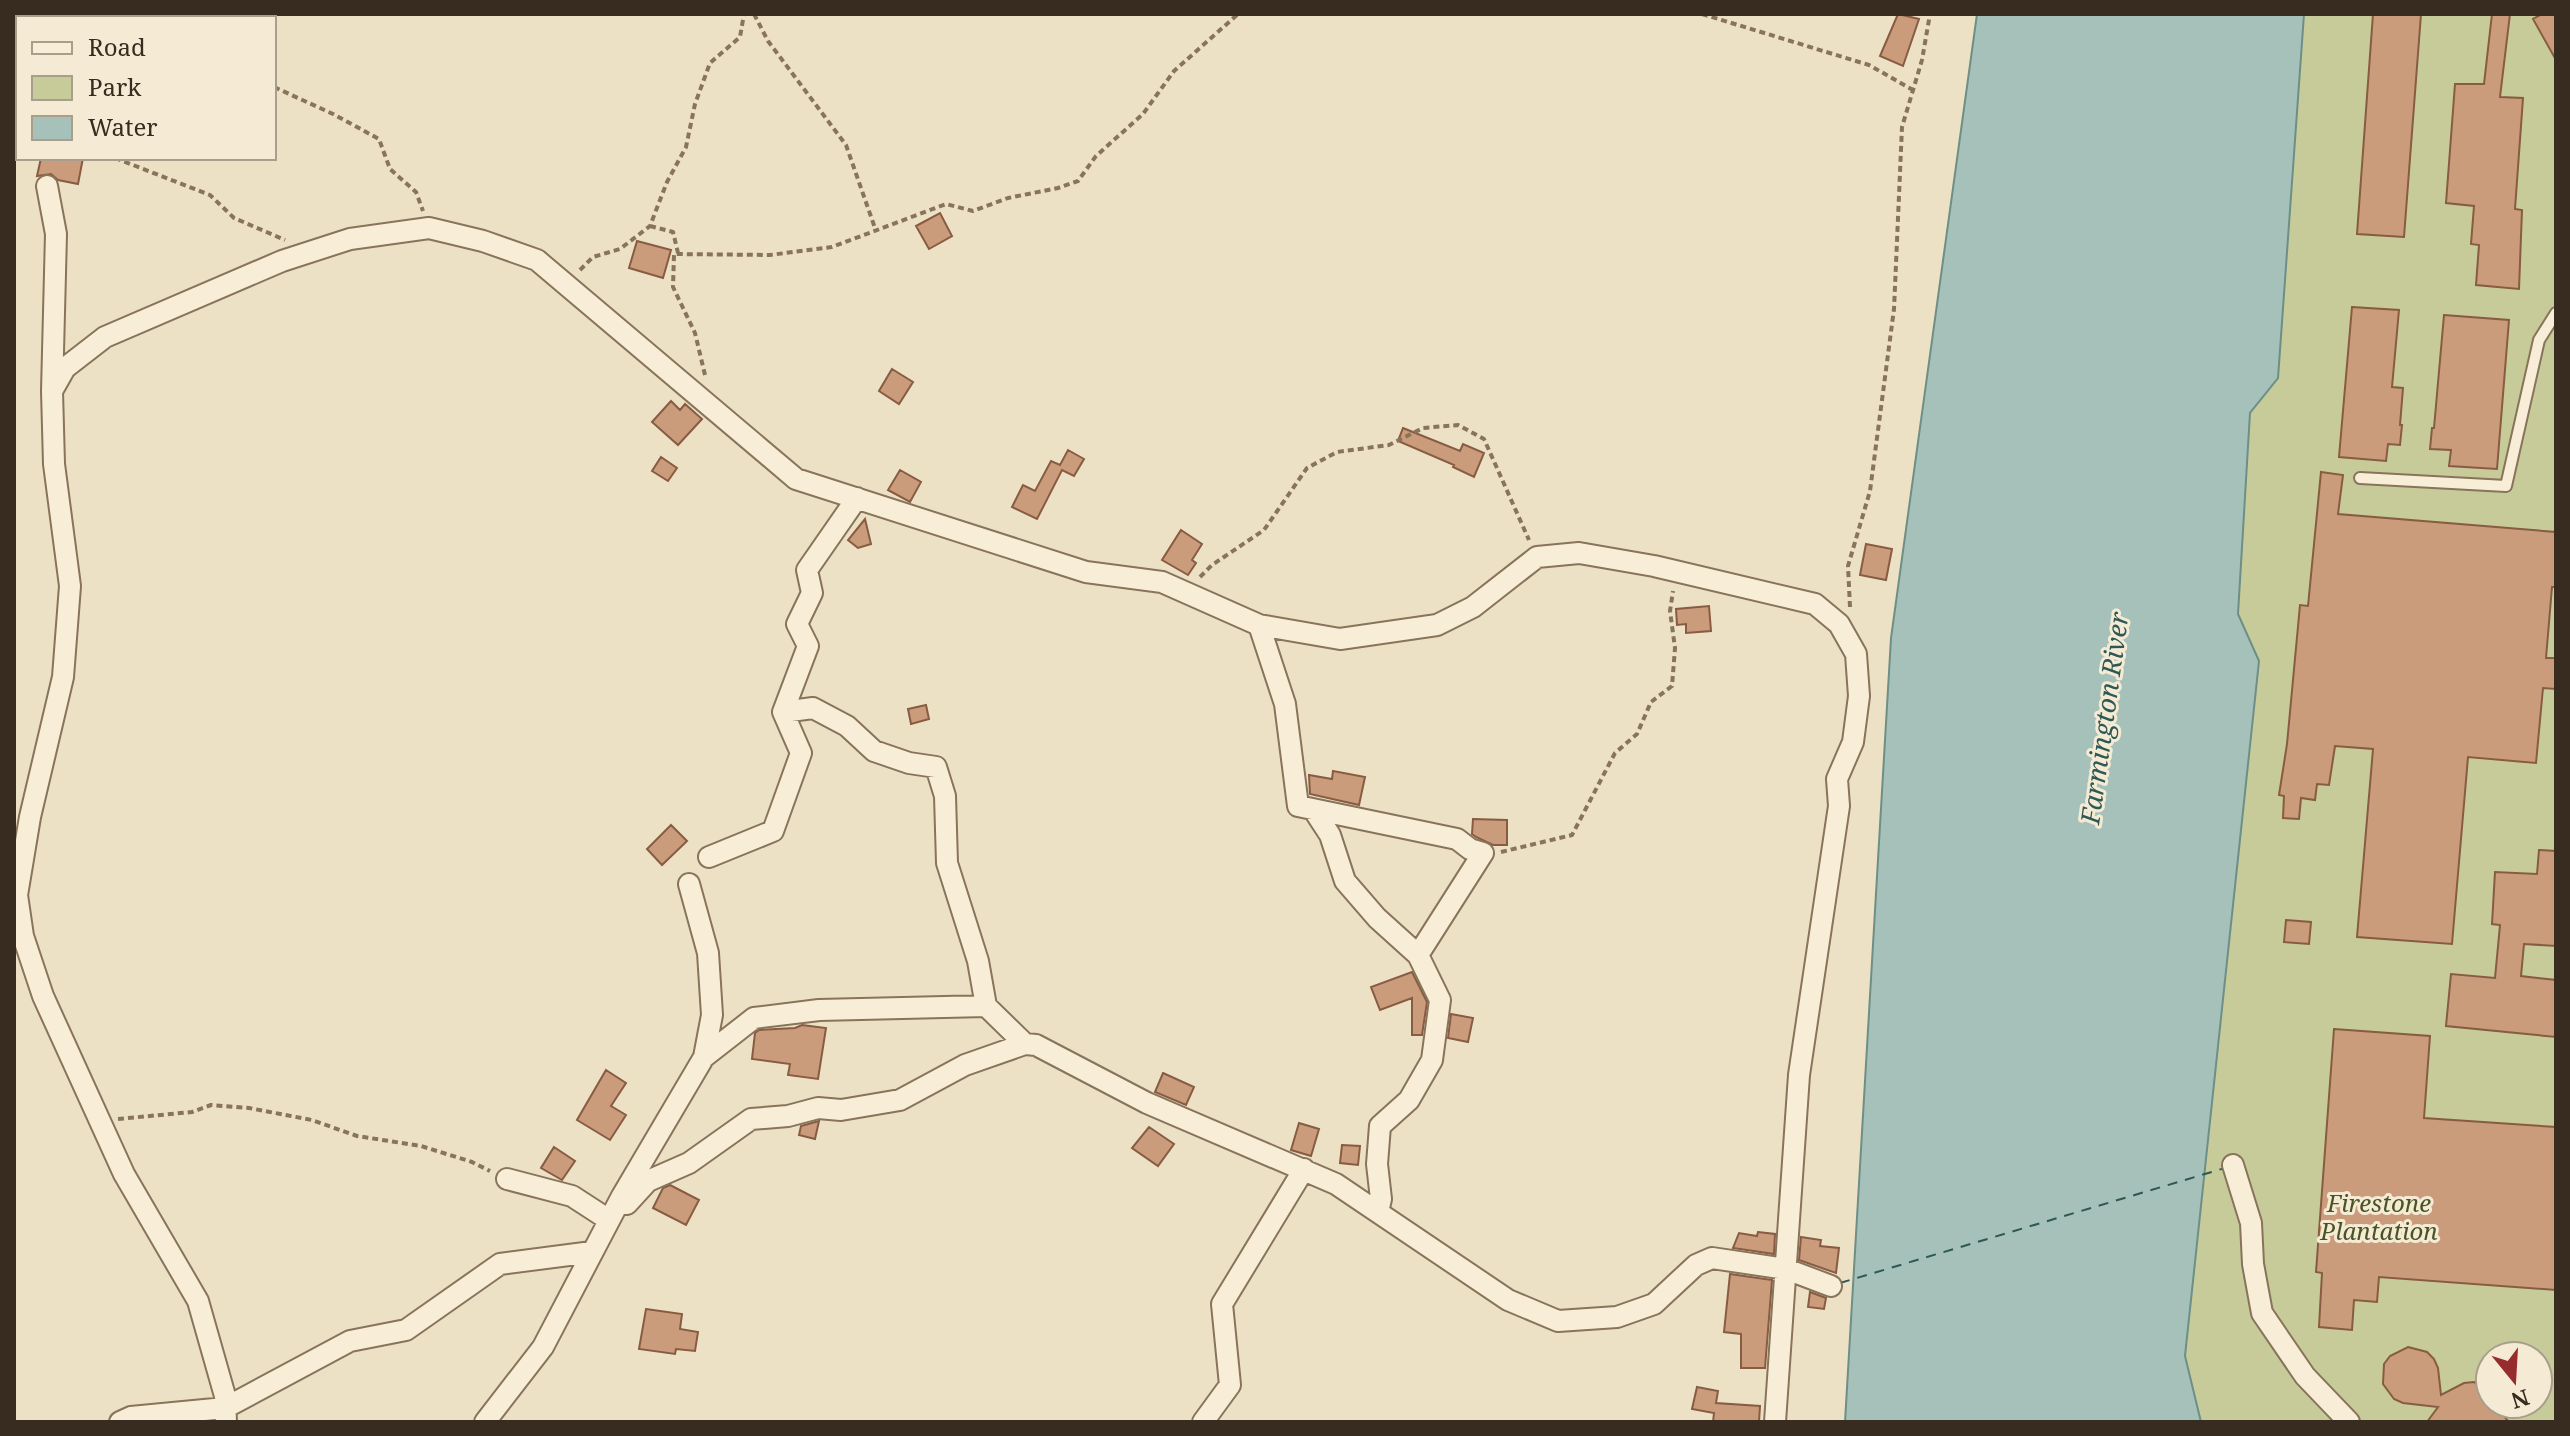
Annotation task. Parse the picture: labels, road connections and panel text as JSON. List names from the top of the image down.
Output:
{
  "water": ["Farmington River"],
  "parks": ["Firestone Plantation"],
  "legend": ["Road", "Park", "Water"],
  "north": "bottom"
}
